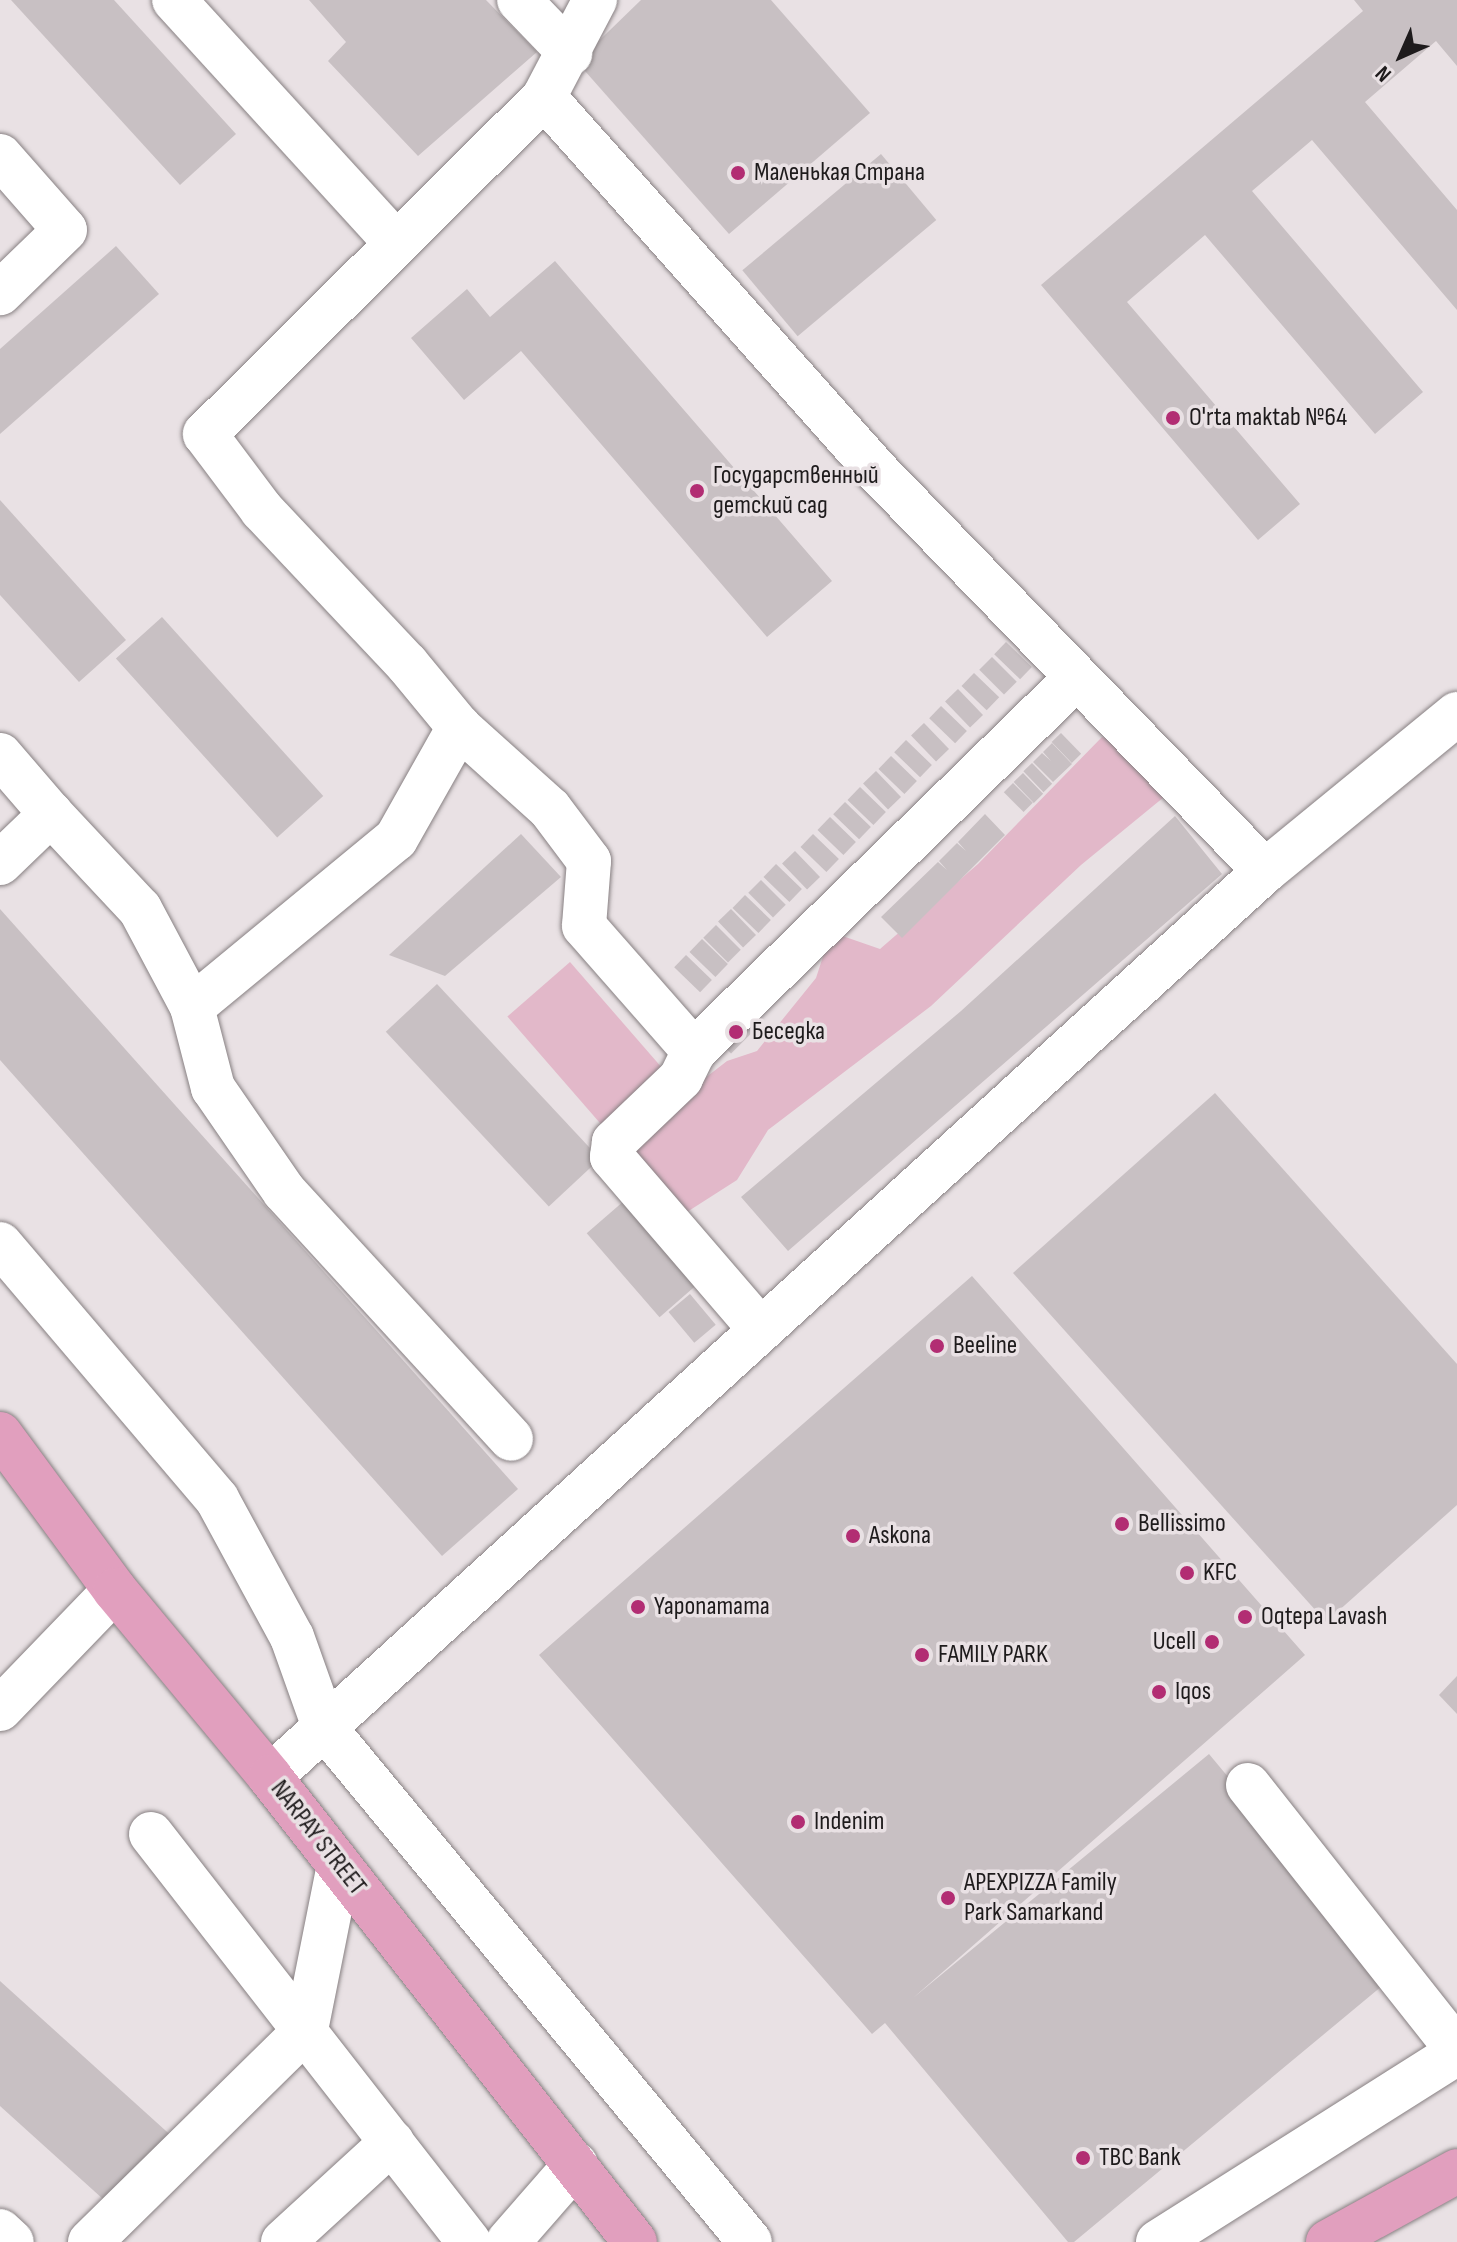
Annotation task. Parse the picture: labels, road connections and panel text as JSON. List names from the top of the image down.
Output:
{
  "streets": {
    "main road": ["NARPAY STREET"]
  },
  "places": [
    "Маленькая Страна",
    "O'rta maktab №64",
    "Государственный детский сад",
    "Беседка",
    "Beeline",
    "Bellissimo",
    "Askona",
    "KFC",
    "Yaponamama",
    "Oqtepa Lavash",
    "Ucell",
    "FAMILY PARK",
    "Iqos",
    "Indenim",
    "APEXPIZZA Family Park Samarkand",
    "TBC Bank"
  ],
  "north": "bottom left"
}
